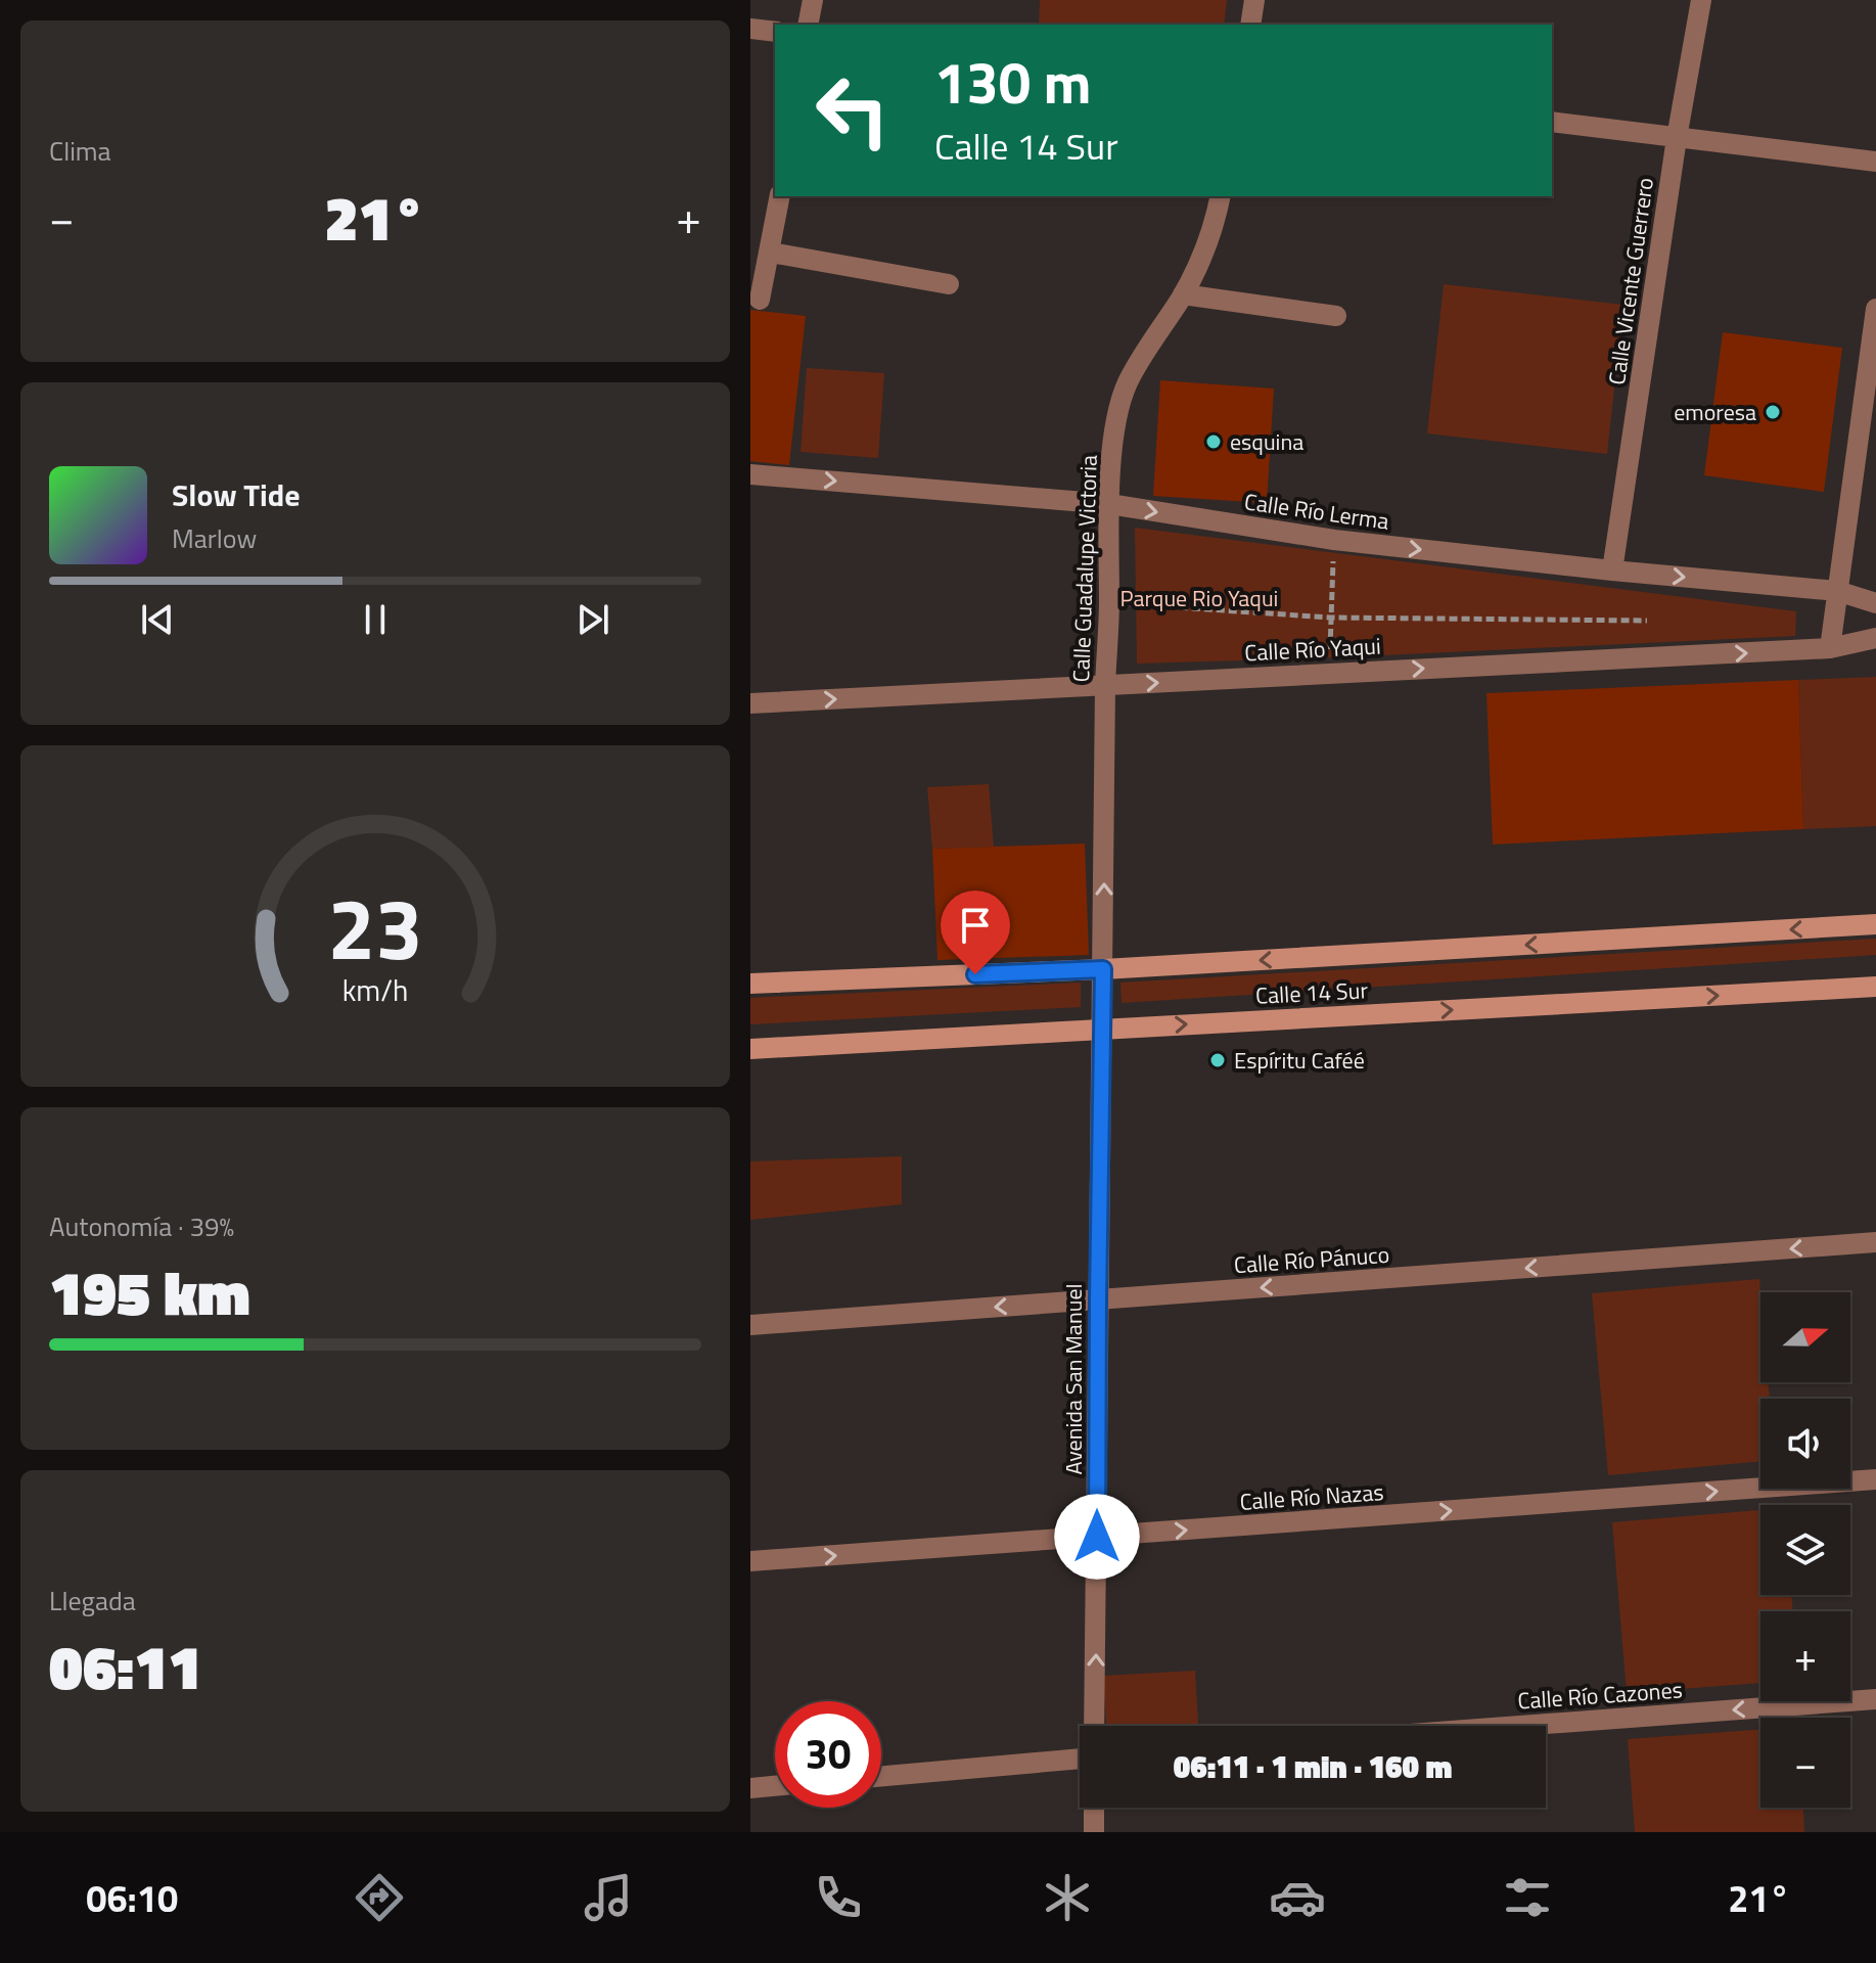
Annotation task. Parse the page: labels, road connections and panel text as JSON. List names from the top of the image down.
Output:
{
  "streets": {
    "main road": ["Calle 14 Sur"],
    "street": [
      "Calle Vicente Guerrero",
      "Calle Río Lerma",
      "Calle Guadalupe Victoria",
      "Calle Río Yaqui",
      "Calle Río Pánuco",
      "Avenida San Manuel",
      "Calle Río Nazas",
      "Calle Río Cazones"
    ]
  },
  "crossings": [
    ["Calle Vicente Guerrero", "Calle Río Lerma"],
    ["Calle Río Lerma", "Calle Guadalupe Victoria"],
    ["Calle Guadalupe Victoria", "Calle Río Yaqui"],
    ["Calle Guadalupe Victoria", "Calle 14 Sur"],
    ["Calle Guadalupe Victoria", "Avenida San Manuel"],
    ["Calle 14 Sur", "Avenida San Manuel"],
    ["Calle Río Pánuco", "Avenida San Manuel"],
    ["Avenida San Manuel", "Calle Río Nazas"]
  ],
  "one_way": [
    "Calle Río Lerma",
    "Calle Guadalupe Victoria",
    "Calle Río Yaqui",
    "Calle Río Pánuco",
    "Calle Río Nazas",
    "Calle Río Cazones"
  ],
  "parks": ["Parque Rio Yaqui"],
  "places": ["emoresa", "esquina", "Espíritu Caféé"],
  "north": "right",
  "page": {
    "tile": [
      "Clima",
      ["Autonomía · 39%", "195 km"],
      ["Llegada", "06:11"]
    ],
    "turn": ["130 m", "Calle 14 Sur"],
    "heat": ["−", "21°", "+"],
    "song": ["Slow Tide", "Marlow"],
    "map_buttons": ["+", "−"],
    "limit": "30",
    "trip": "06:11 · 1 min · 160 m",
    "tabs": ["06:10", "21°"],
    "gauge": ["23", "km/h"]
  }
}
